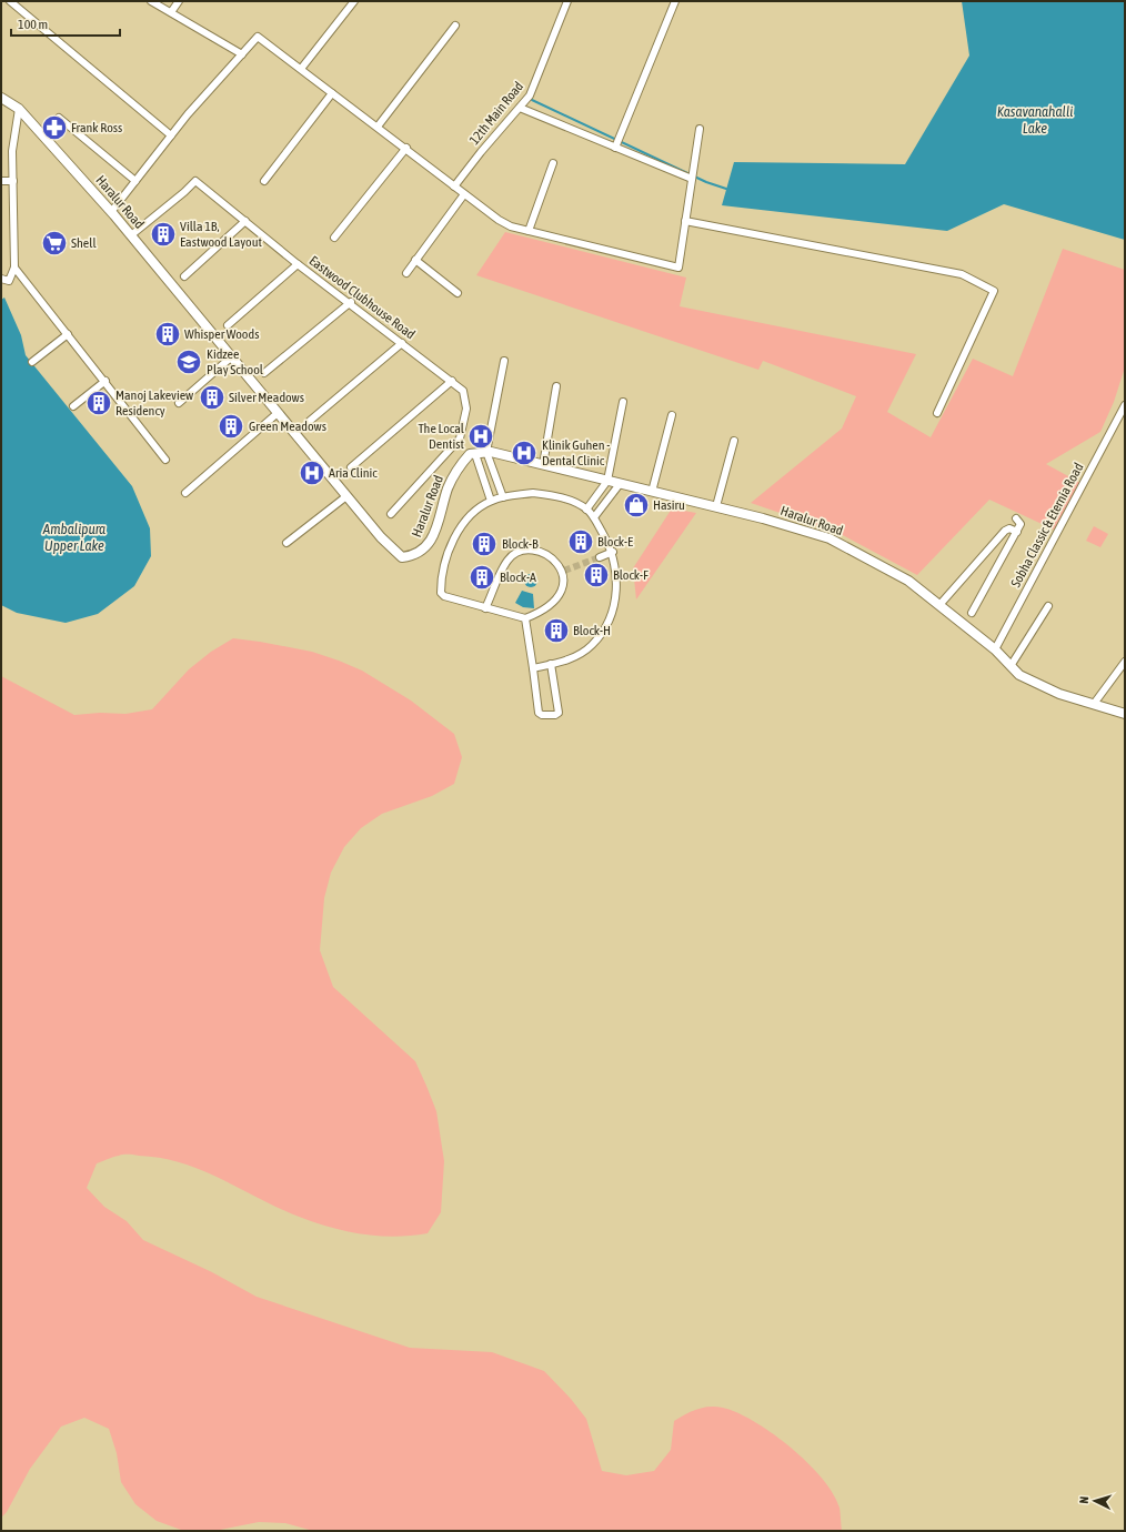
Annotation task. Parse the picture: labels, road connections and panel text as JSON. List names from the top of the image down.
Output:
{
  "streets": {
    "street": [
      "12th Main Road",
      "Haralur Road",
      "Eastwood Clubhouse Road",
      "Sobha Classic & Eternia Road"
    ]
  },
  "crossings": [
    ["Haralur Road", "Eastwood Clubhouse Road"],
    ["Haralur Road", "Sobha Classic & Eternia Road"]
  ],
  "water": ["Kasavanahalli Lake", "Ambalipura Upper Lake"],
  "places": {
    "pharmacy": ["Frank Ross"],
    "building": [
      "Villa 1B, Eastwood Layout",
      "Whisper Woods",
      "Silver Meadows",
      "Manoj Lakeview Residency",
      "Green Meadows",
      "Block-E",
      "Block-B",
      "Block-F",
      "Block-A",
      "Block-H"
    ],
    "supermarket": ["Shell"],
    "school or university": ["Kidzee Play School"],
    "hospital": ["The Local Dentist", "Klinik Guhen - Dental Clinic", "Aria Clinic"],
    "shop": ["Hasiru"]
  },
  "scale_bar": "100 m",
  "north": "left"
}
